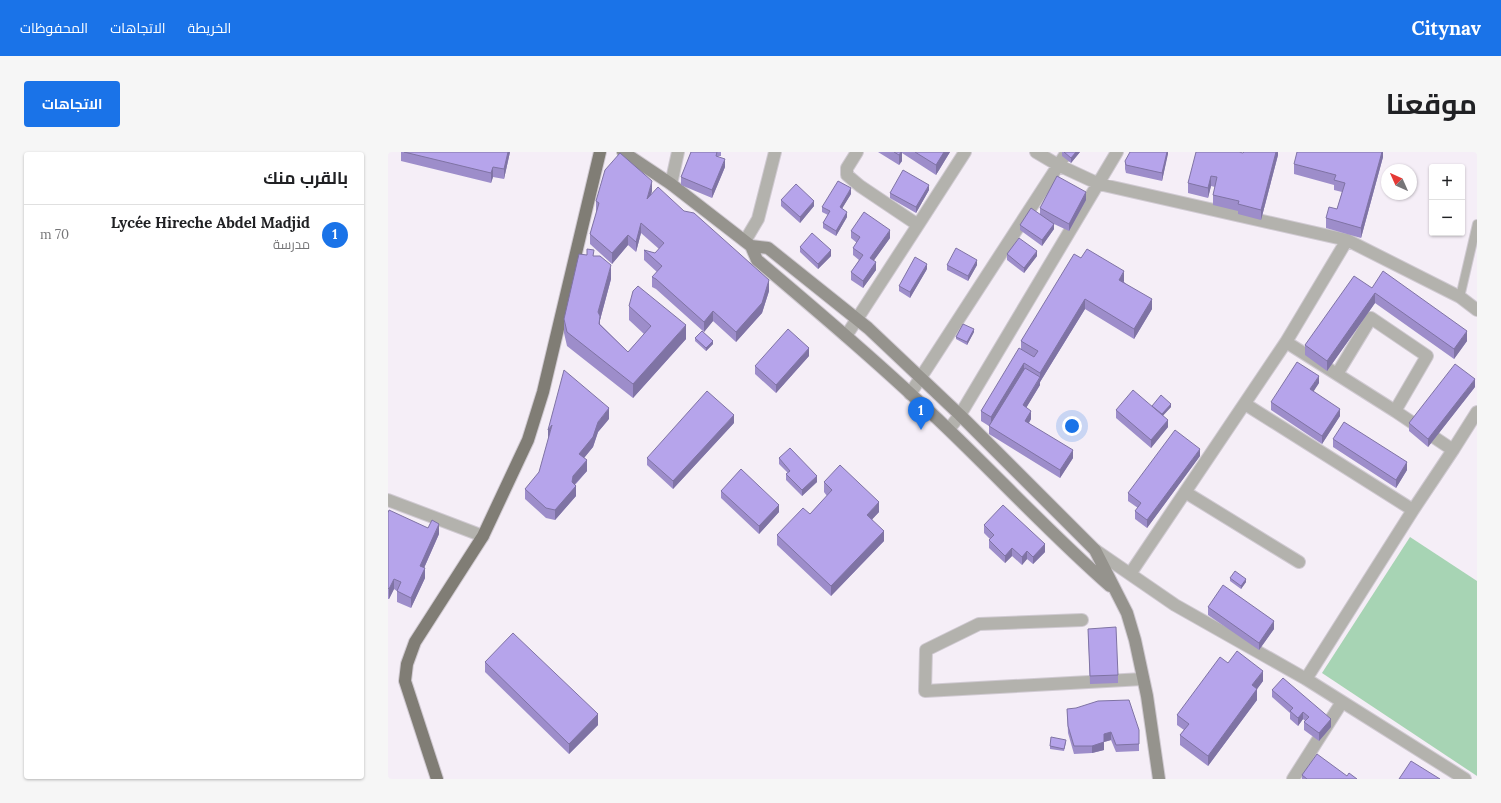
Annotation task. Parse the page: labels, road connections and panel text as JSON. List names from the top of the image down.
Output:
{
  "north": "top left",
  "page": {
    "header": "Citynav",
    "nav": ["الخريطة", "الاتجاهات", "المحفوظات"],
    "title": "موقعنا",
    "buttons": "الاتجاهات",
    "heading": "بالقرب منك",
    "map_buttons": ["+", "−"],
    "list": [
      {
        "mark": "1",
        "name": "Lycée Hireche Abdel Madjid",
        "note": "مدرسة",
        "value": "70 m"
      }
    ],
    "pins": "1"
  }
}
